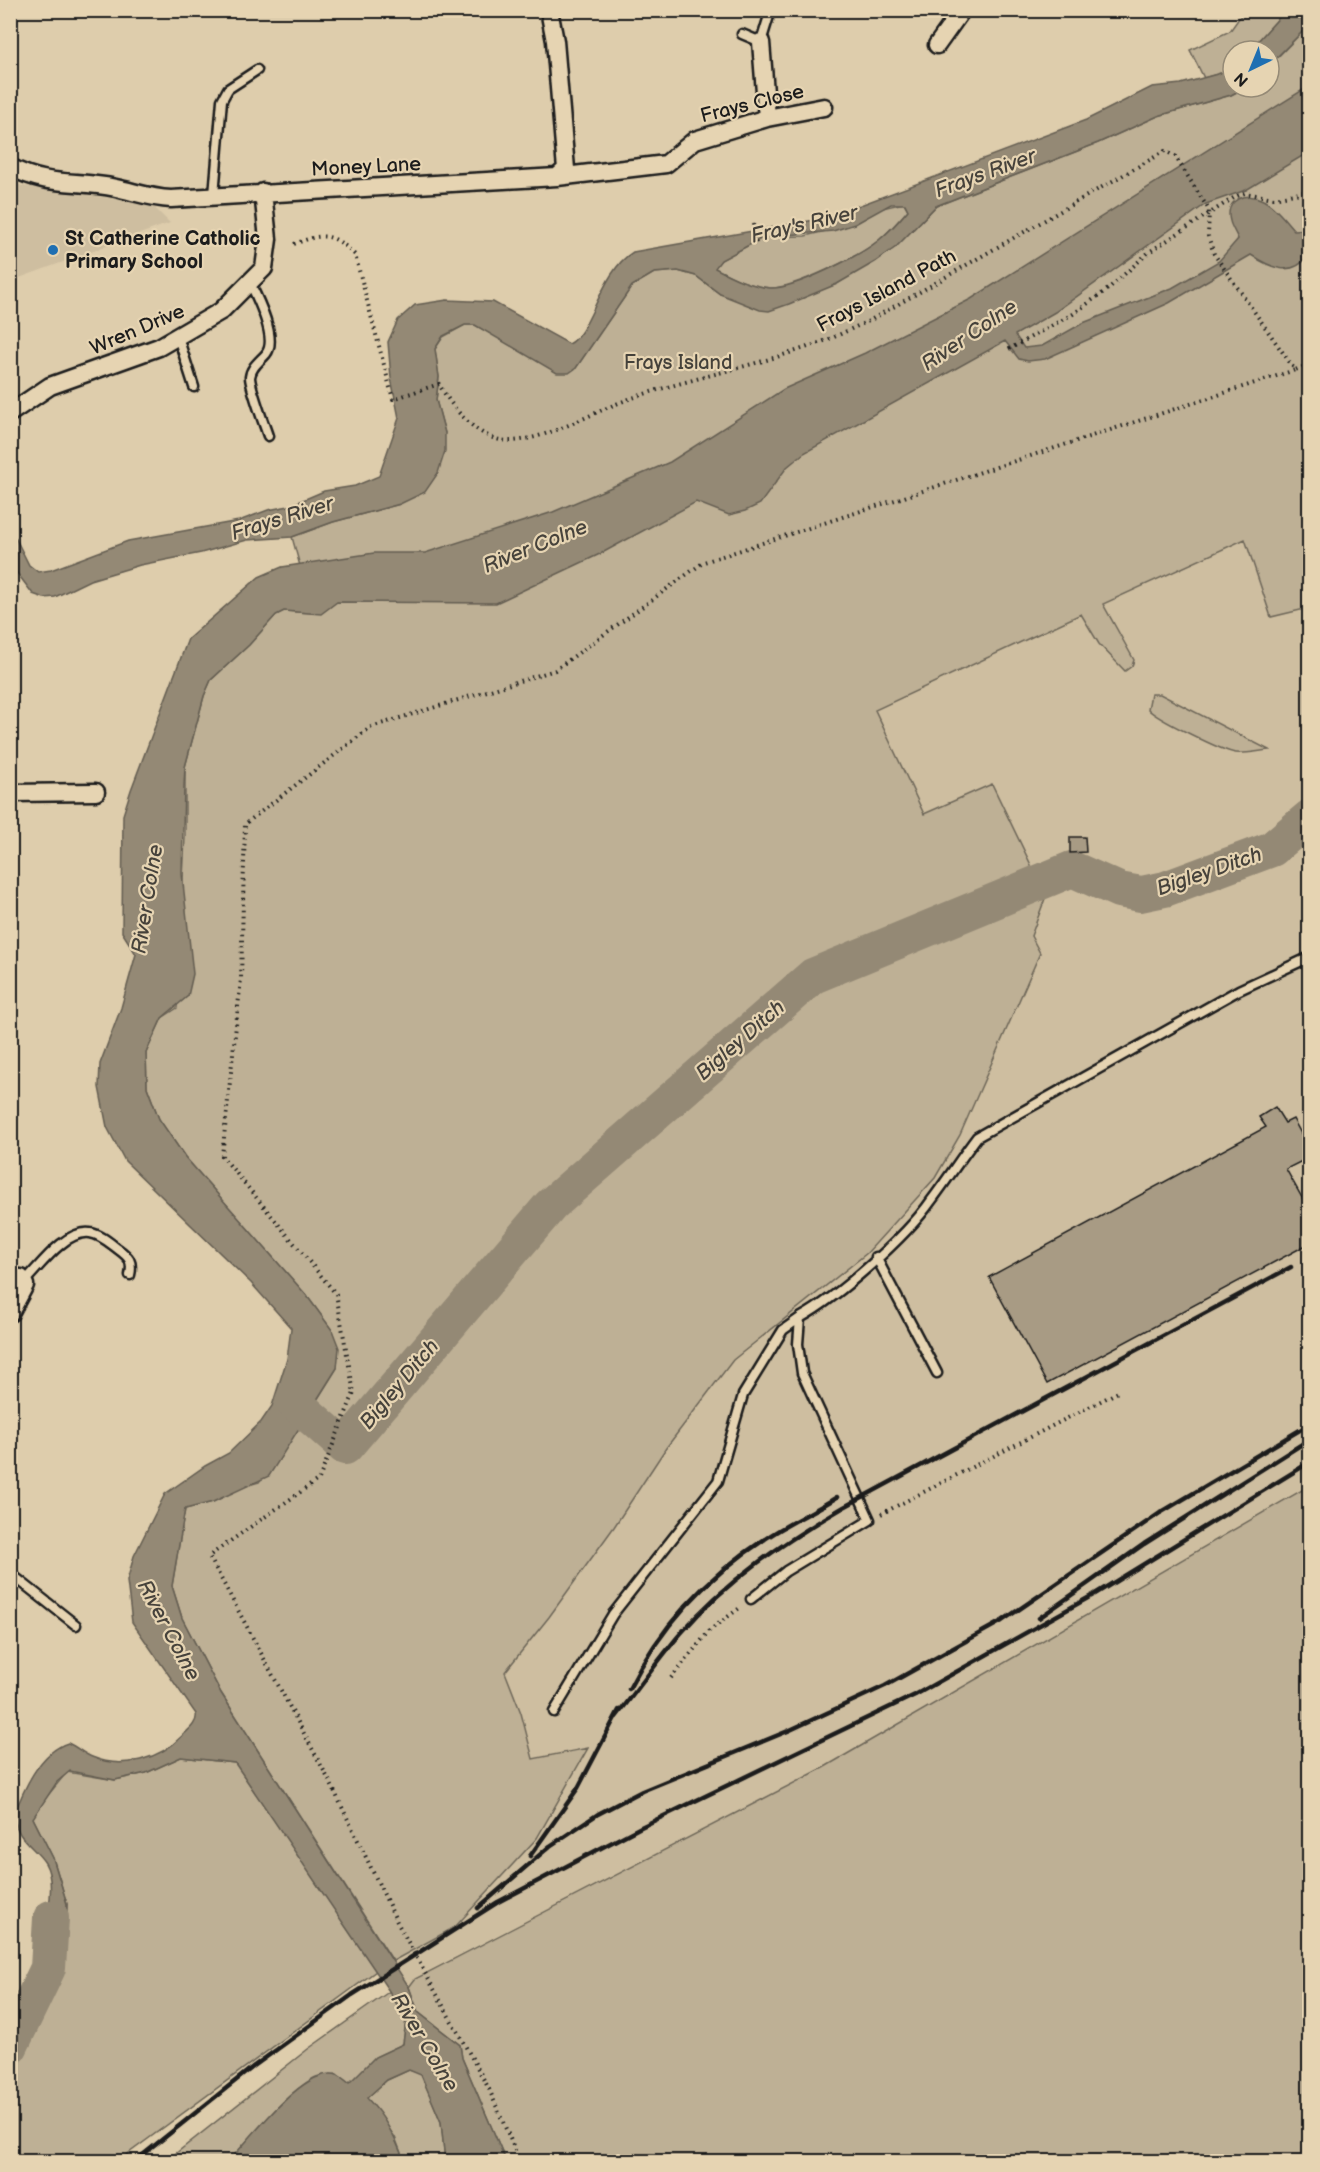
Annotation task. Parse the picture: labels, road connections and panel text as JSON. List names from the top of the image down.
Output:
{
  "streets": {
    "street": ["Frays Close", "Money Lane", "Wren Drive"],
    "path": ["Frays Island Path"]
  },
  "crossings": [
    ["Frays Close", "Money Lane"],
    ["Money Lane", "Wren Drive"]
  ],
  "water": [
    "Frays River",
    "Fray's River",
    "River Colne",
    "Bigley Ditch"
  ],
  "parks": ["Frays Island"],
  "places": ["St Catherine Catholic Primary School"],
  "north": "bottom left"
}
